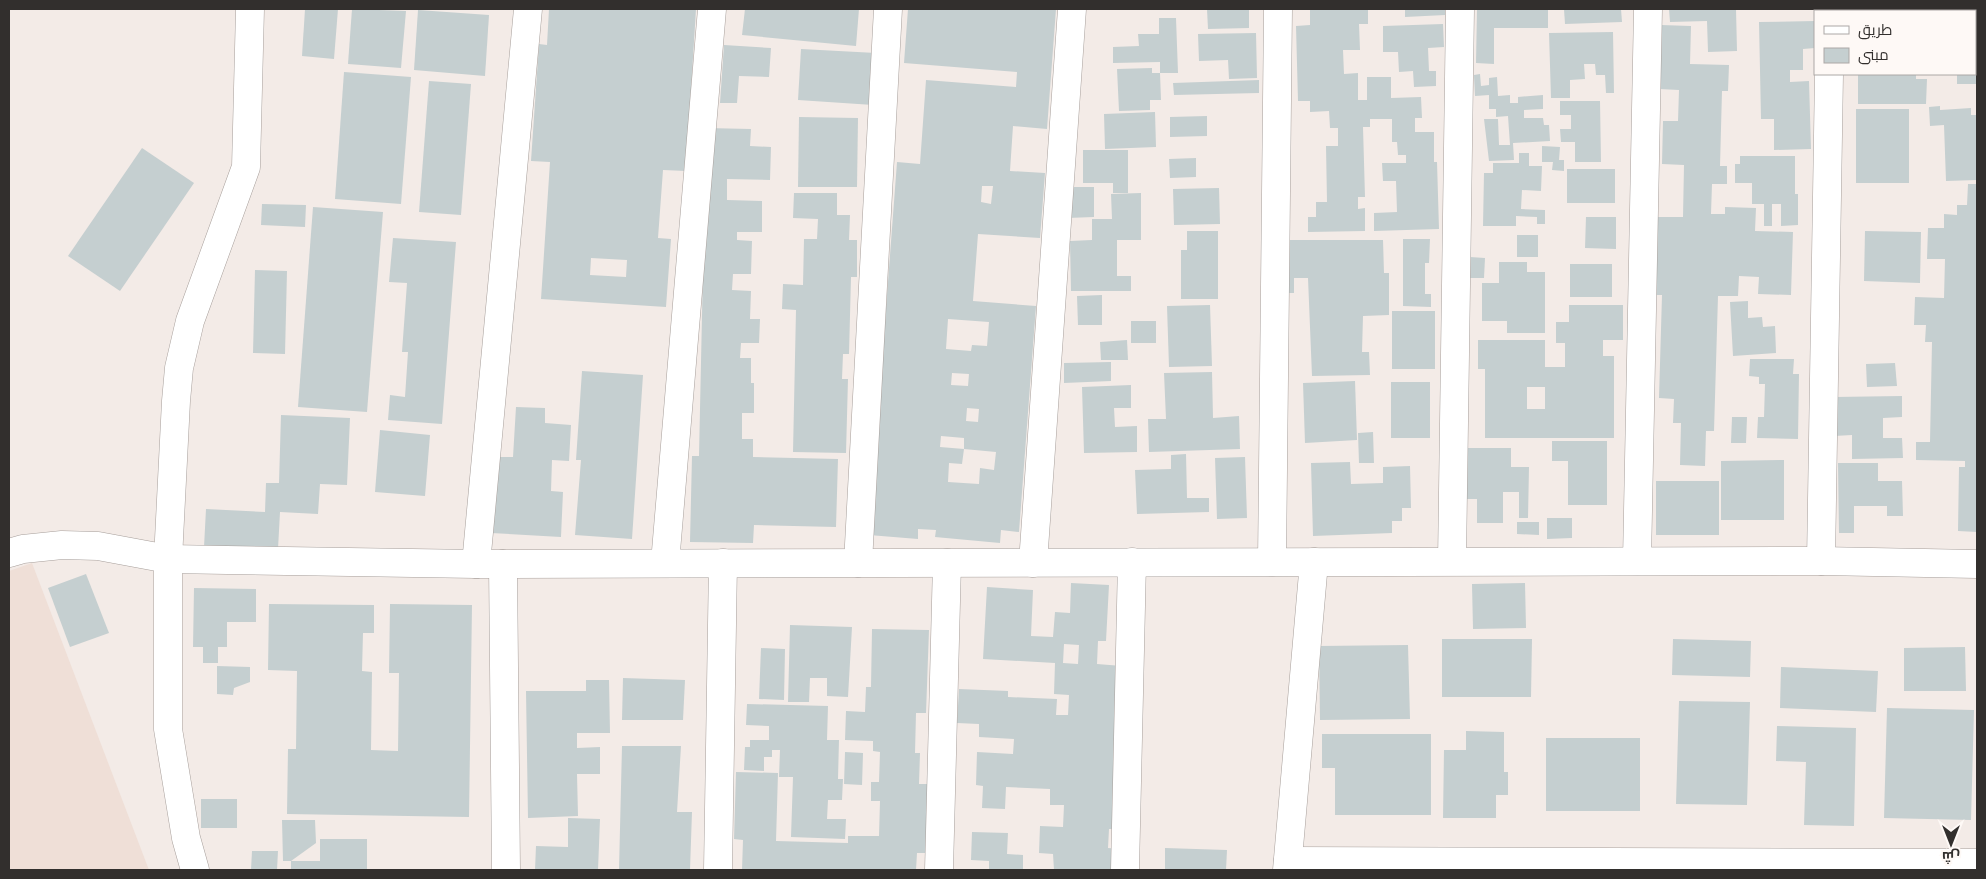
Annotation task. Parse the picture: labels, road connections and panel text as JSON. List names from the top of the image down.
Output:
{
  "legend": ["طريق", "مبنى"],
  "north": "bottom"
}
